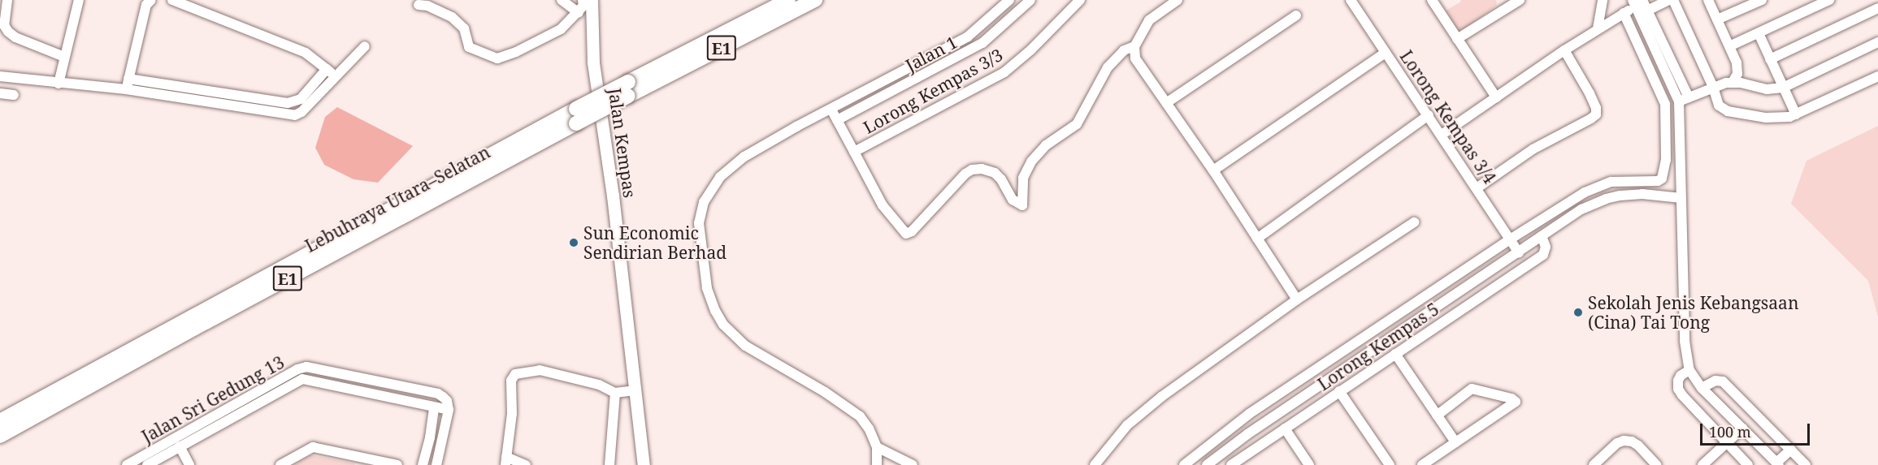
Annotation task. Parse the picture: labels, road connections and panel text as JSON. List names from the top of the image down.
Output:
{
  "streets": {
    "highway": ["E1", "Lebuhraya Utara–Selatan"],
    "main road": ["Jalan Kempas"],
    "street": [
      "Jalan 1",
      "Lorong Kempas 3/3",
      "Lorong Kempas 3/4",
      "Lorong Kempas 5",
      "Jalan Sri Gedung 13"
    ]
  },
  "crossings": [
    ["Jalan 1", "Lorong Kempas 3/3"]
  ],
  "places": ["Sun Economic Sendirian Berhad", "Sekolah Jenis Kebangsaan (Cina) Tai Tong"],
  "scale_bar": "100 m"
}
